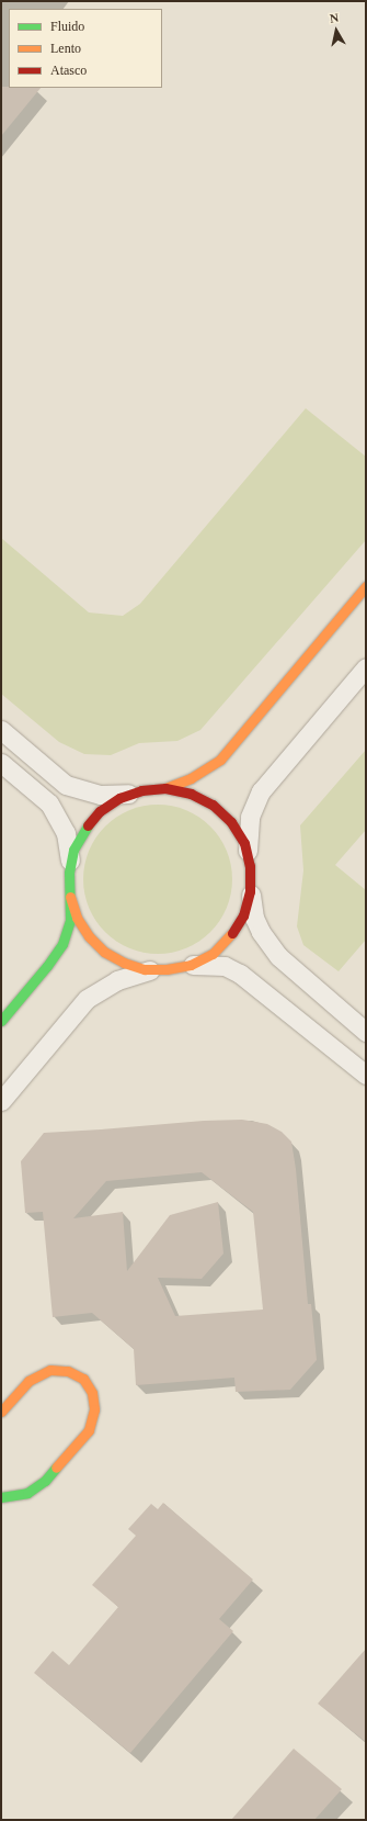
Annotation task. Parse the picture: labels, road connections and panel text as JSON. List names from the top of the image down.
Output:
{
  "legend": ["Fluido", "Lento", "Atasco"],
  "north": "top"
}
